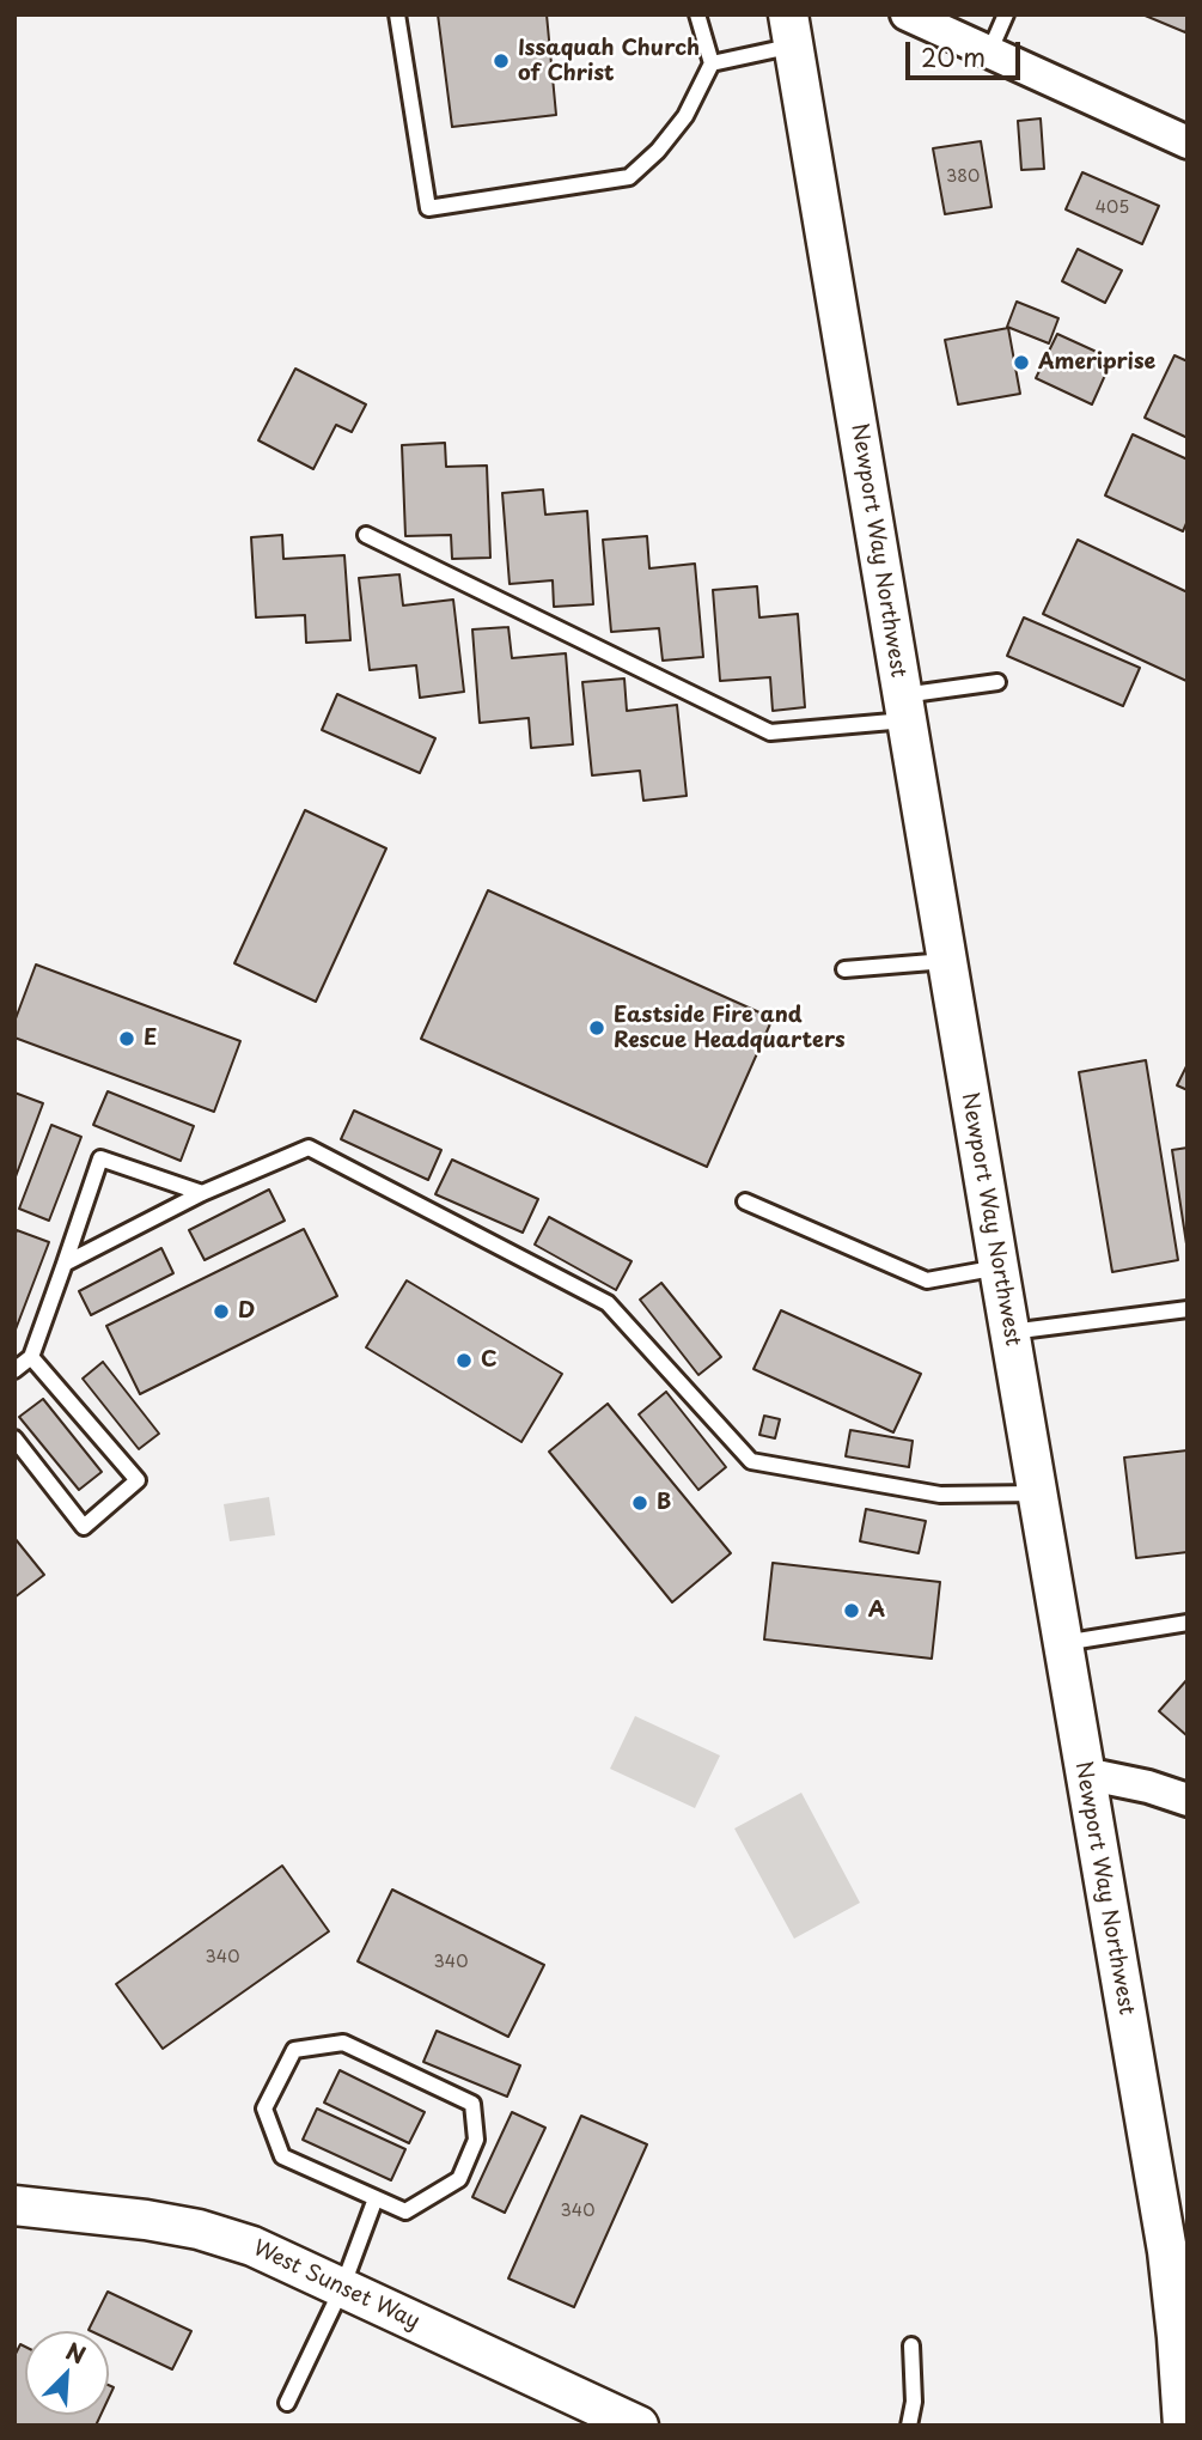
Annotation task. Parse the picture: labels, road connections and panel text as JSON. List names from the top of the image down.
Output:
{
  "streets": {
    "street": ["Newport Way Northwest", "West Sunset Way"]
  },
  "places": [
    "Issaquah Church of Christ",
    "Ameriprise",
    "Eastside Fire and Rescue Headquarters",
    "E",
    "D",
    "C",
    "B",
    "A"
  ],
  "house_numbers": [
    "380",
    "405",
    "340",
    "340",
    "340"
  ],
  "scale_bar": "20 m",
  "north": "top right"
}
